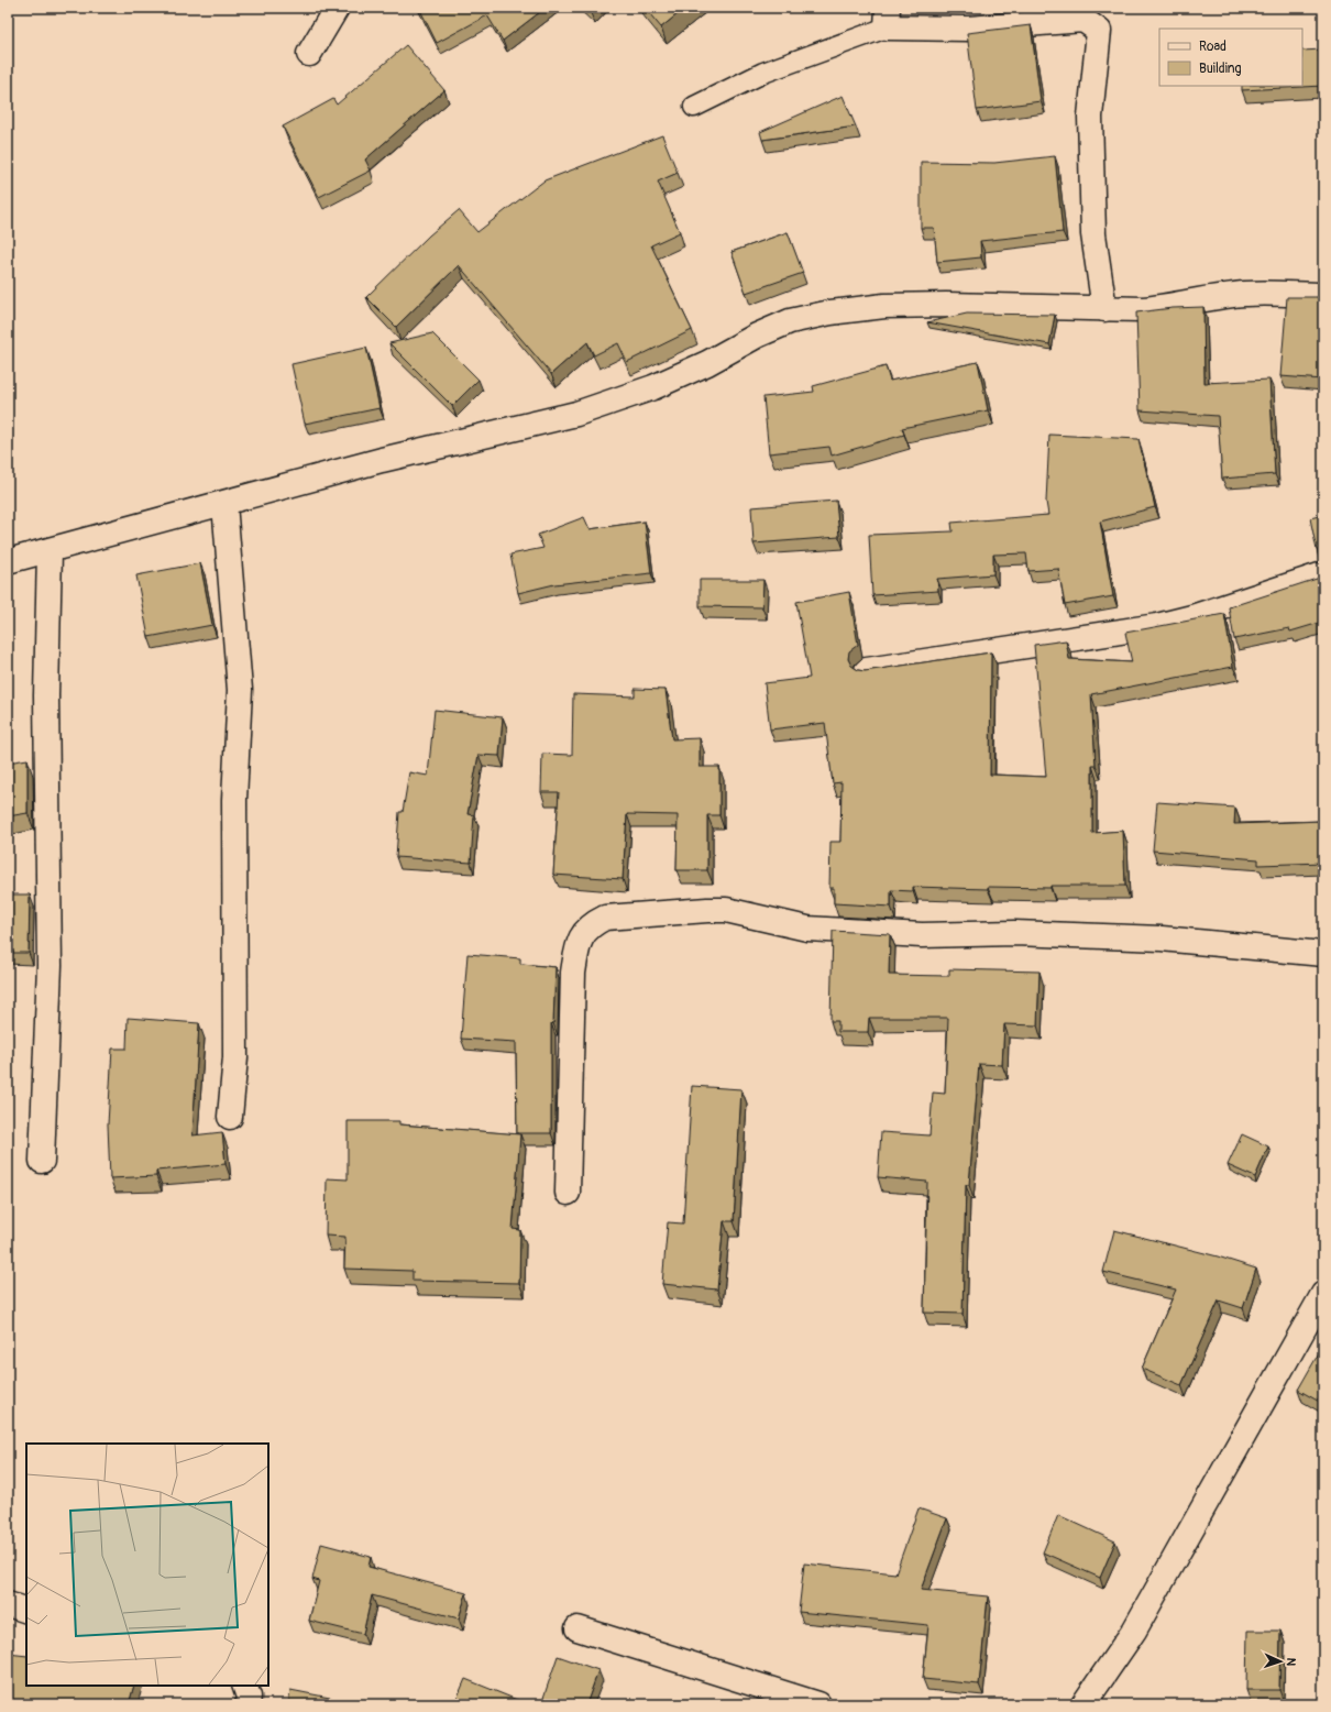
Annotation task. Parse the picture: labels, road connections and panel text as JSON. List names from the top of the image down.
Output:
{
  "legend": ["Road", "Building"],
  "north": "right"
}
